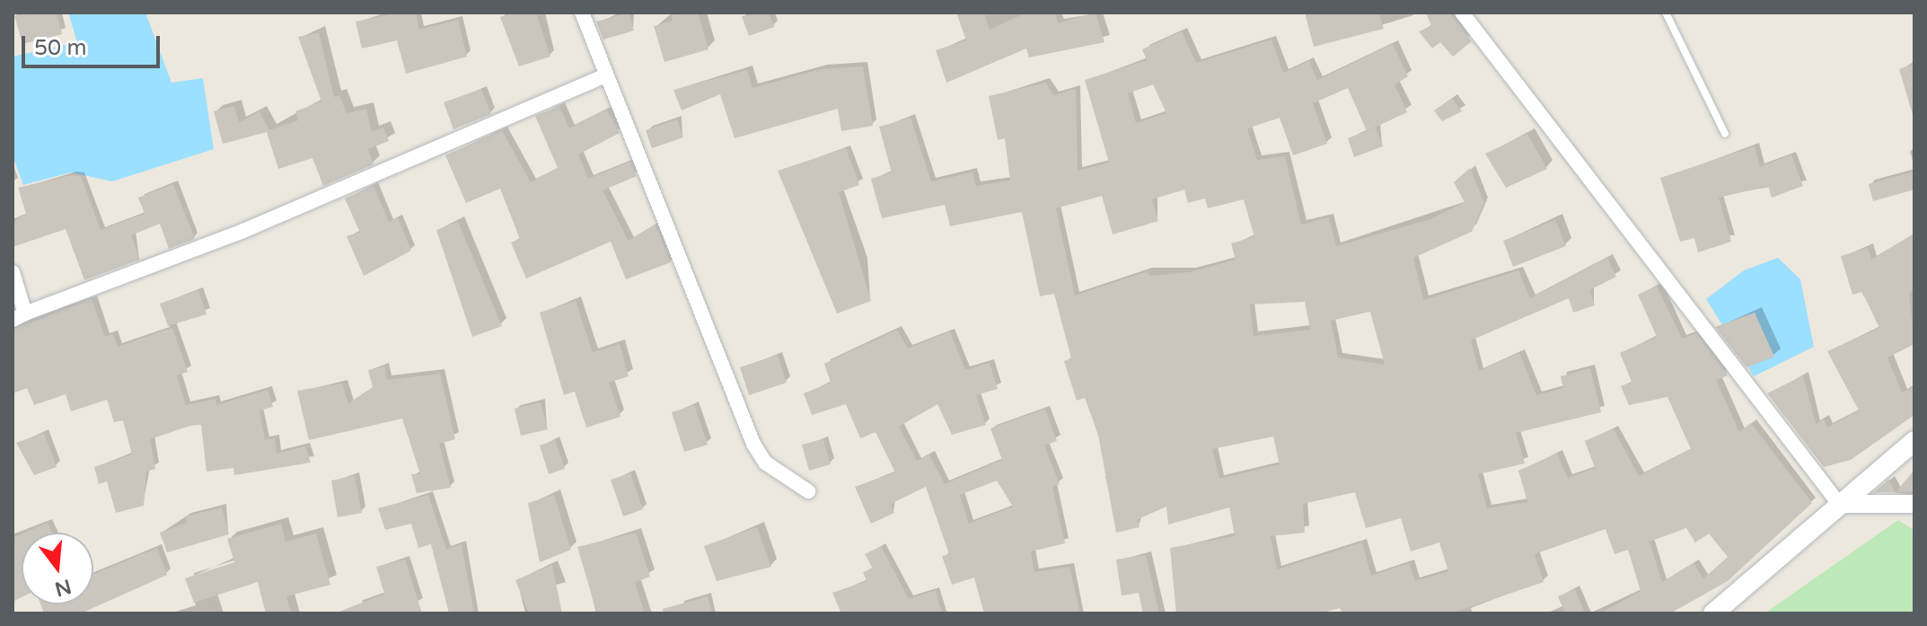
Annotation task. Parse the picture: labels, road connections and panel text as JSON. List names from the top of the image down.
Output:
{
  "scale_bar": "50 m",
  "north": "bottom"
}
